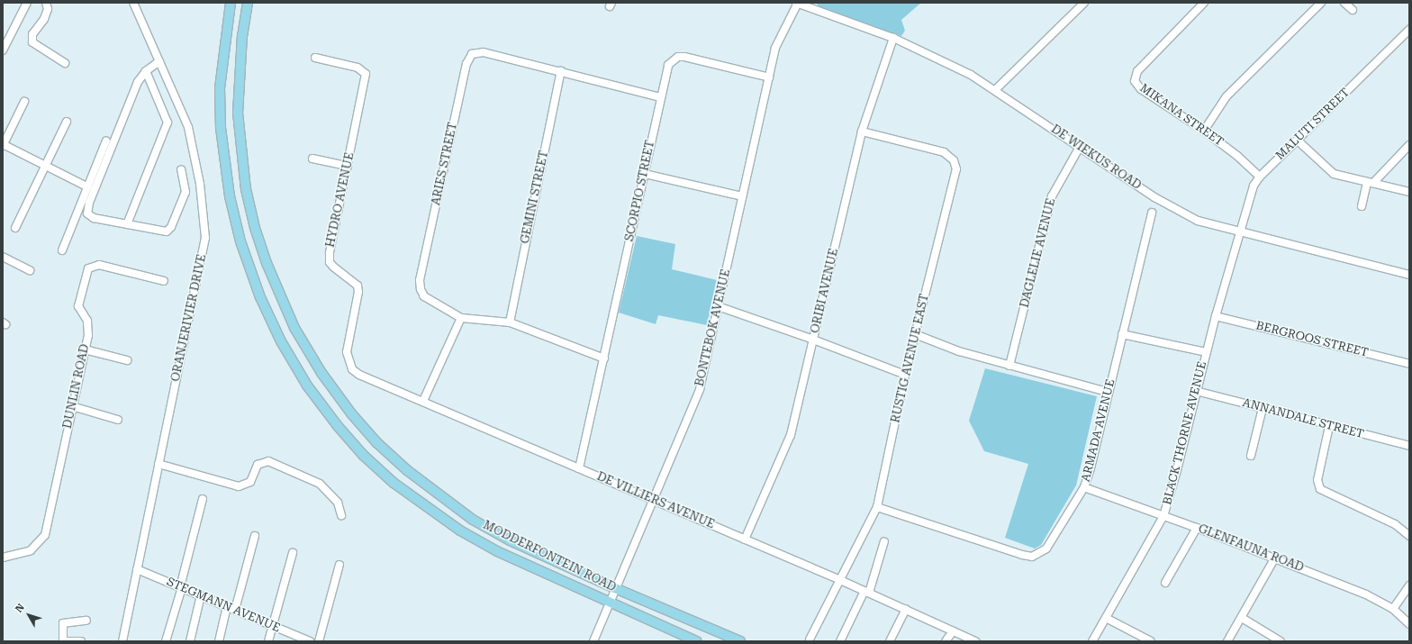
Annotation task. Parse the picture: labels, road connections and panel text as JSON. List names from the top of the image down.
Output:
{
  "streets": {
    "main road": ["MODDERFONTEIN ROAD"],
    "street": [
      "MIKANA STREET",
      "MALUTI STREET",
      "DE WIEKUS ROAD",
      "ARIES STREET",
      "SCORPIO STREET",
      "GEMINI STREET",
      "HYDRO AVENUE",
      "DAGLELIE AVENUE",
      "ORIBI AVENUE",
      "ORANJERIVIER DRIVE",
      "BONTEBOK AVENUE",
      "BERGROOS STREET",
      "RUSTIG AVENUE EAST",
      "DUNLIN ROAD",
      "ANNANDALE STREET",
      "ARMADA AVENUE",
      "BLACK THORNE AVENUE",
      "DE VILLIERS AVENUE",
      "GLENFAUNA ROAD",
      "STEGMANN AVENUE"
    ]
  },
  "crossings": [
    ["MIKANA STREET", "MALUTI STREET"],
    ["MALUTI STREET", "DE WIEKUS ROAD"],
    ["MALUTI STREET", "BLACK THORNE AVENUE"],
    ["DE WIEKUS ROAD", "DAGLELIE AVENUE"],
    ["DE WIEKUS ROAD", "ORIBI AVENUE"],
    ["DE WIEKUS ROAD", "BONTEBOK AVENUE"],
    ["DE WIEKUS ROAD", "BLACK THORNE AVENUE"],
    ["ARIES STREET", "GEMINI STREET"],
    ["SCORPIO STREET", "BONTEBOK AVENUE"],
    ["SCORPIO STREET", "DE VILLIERS AVENUE"],
    ["HYDRO AVENUE", "DE VILLIERS AVENUE"],
    ["ORIBI AVENUE", "RUSTIG AVENUE EAST"],
    ["ORIBI AVENUE", "DE VILLIERS AVENUE"],
    ["ORANJERIVIER DRIVE", "STEGMANN AVENUE"],
    ["BONTEBOK AVENUE", "DE VILLIERS AVENUE"],
    ["BONTEBOK AVENUE", "MODDERFONTEIN ROAD"],
    ["BERGROOS STREET", "BLACK THORNE AVENUE"],
    ["RUSTIG AVENUE EAST", "ARMADA AVENUE"],
    ["RUSTIG AVENUE EAST", "DE VILLIERS AVENUE"],
    ["ANNANDALE STREET", "BLACK THORNE AVENUE"],
    ["ARMADA AVENUE", "GLENFAUNA ROAD"],
    ["BLACK THORNE AVENUE", "GLENFAUNA ROAD"]
  ],
  "north": "top left"
}
